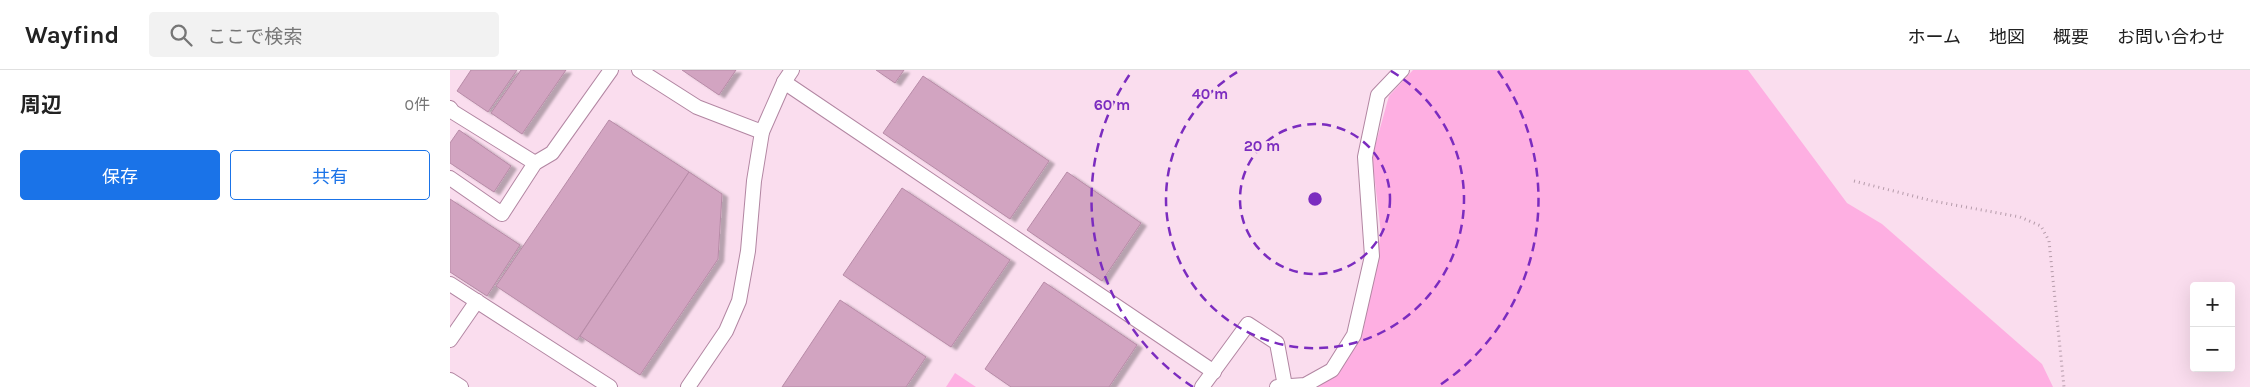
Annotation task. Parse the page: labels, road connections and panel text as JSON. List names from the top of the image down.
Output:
{
  "page": {
    "header": "Wayfind",
    "search": "ここで検索",
    "nav": [
      "ホーム",
      "地図",
      "概要",
      "お問い合わせ"
    ],
    "heading": ["周辺", "0件"],
    "buttons": ["保存", "共有"],
    "map_buttons": ["+", "−"]
  },
  "rings": ["40 m", "60 m", "20 m"]
}
